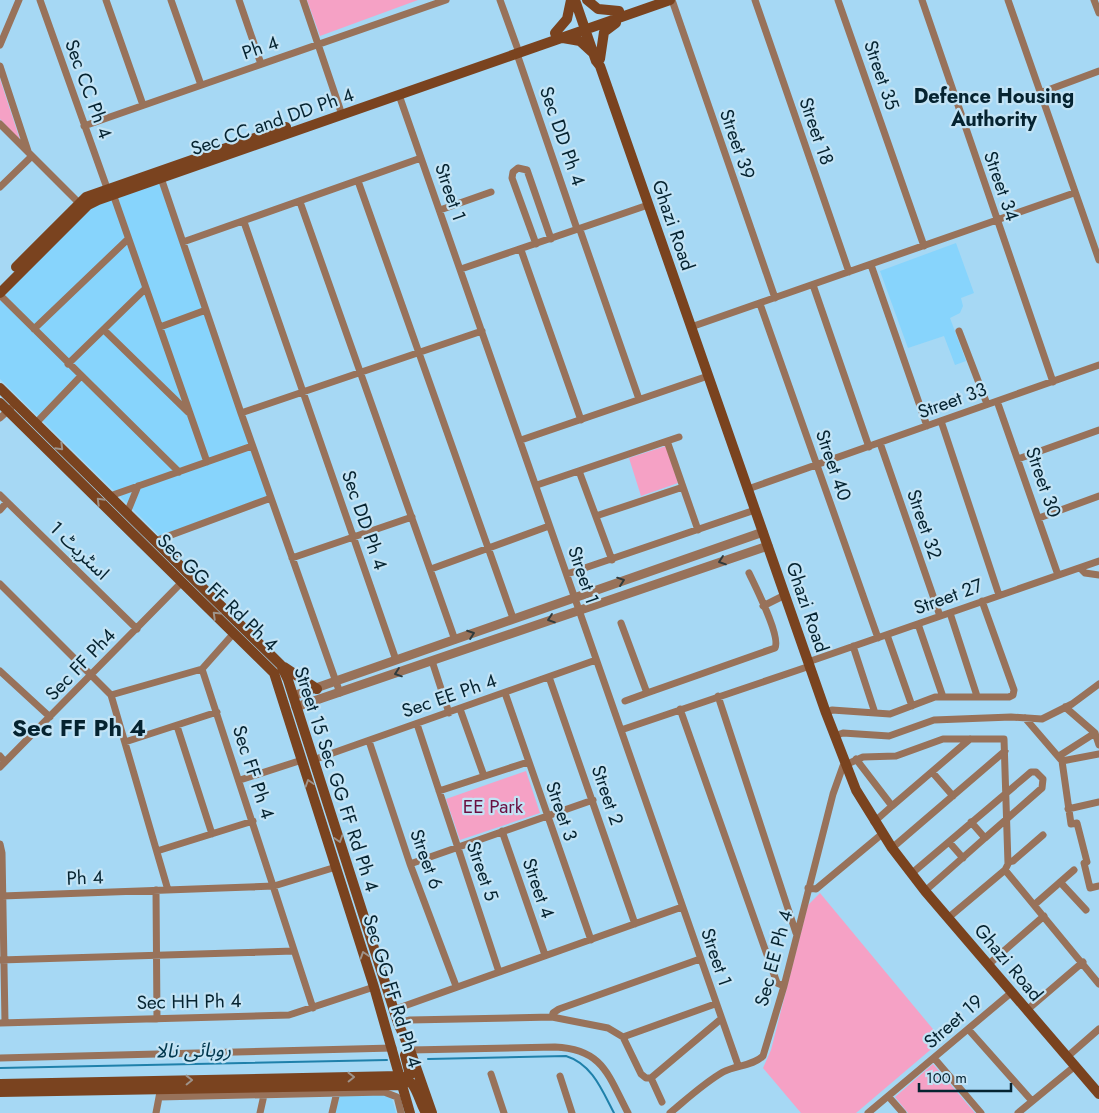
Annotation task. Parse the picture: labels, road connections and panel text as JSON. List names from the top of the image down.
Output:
{
  "streets": {
    "main road": [
      "Sec CC and DD Ph 4",
      "Ghazi Road",
      "Sec GG FF Rd Ph 4",
      "Street 15 Sec GG FF Rd Ph 4"
    ],
    "street": [
      "Ph 4",
      "Street 35",
      "Sec CC Ph 4",
      "Street 18",
      "Sec DD Ph 4",
      "Street 39",
      "Street 34",
      "Street 1",
      "Street 33",
      "Street 40",
      "Street 30",
      "Street 32",
      "اسٹریٹ 1",
      "Street 27",
      "Sec FF Ph4",
      "Sec EE Ph 4",
      "Sec FF Ph 4",
      "Street 2",
      "Street 3",
      "Street 6",
      "Street 5",
      "Street 4",
      "Sec HH Ph 4",
      "Street 19"
    ]
  },
  "crossings": [
    ["Ph 4", "Sec CC Ph 4"],
    ["Ph 4", "Sec FF Ph 4"],
    ["Sec CC Ph 4", "Sec CC and DD Ph 4"],
    ["Sec CC and DD Ph 4", "Sec DD Ph 4"],
    ["Sec CC and DD Ph 4", "Street 1"],
    ["Sec CC and DD Ph 4", "Ghazi Road"],
    ["Street 34", "Street 33"],
    ["Street 1", "Street 27"],
    ["Street 1", "Sec EE Ph 4"],
    ["Ghazi Road", "Street 33"],
    ["Ghazi Road", "Street 27"],
    ["Ghazi Road", "Sec EE Ph 4"],
    ["Ghazi Road", "Street 19"],
    ["Street 33", "Street 40"],
    ["Street 33", "Street 30"],
    ["Street 33", "Street 32"],
    ["Street 40", "Street 27"],
    ["Street 30", "Street 27"],
    ["Street 32", "Street 27"],
    ["اسٹریٹ 1", "Sec FF Ph4"],
    ["Sec GG FF Rd Ph 4", "Sec FF Ph4"],
    ["Sec GG FF Rd Ph 4", "Street 15 Sec GG FF Rd Ph 4"],
    ["Sec GG FF Rd Ph 4", "Sec HH Ph 4"],
    ["Sec EE Ph 4", "Street 15 Sec GG FF Rd Ph 4"],
    ["Sec EE Ph 4", "Street 2"],
    ["Sec EE Ph 4", "Street 3"],
    ["Sec EE Ph 4", "Street 6"],
    ["Sec EE Ph 4", "Street 5"],
    ["Sec FF Ph 4", "Sec HH Ph 4"]
  ],
  "one_way": ["Sec GG FF Rd Ph 4", "Street 15 Sec GG FF Rd Ph 4"],
  "districts": ["Defence Housing Authority", "Sec FF Ph 4"],
  "water": ["روہائی نالا"],
  "parks": ["EE Park"],
  "scale_bar": "100 m"
}
